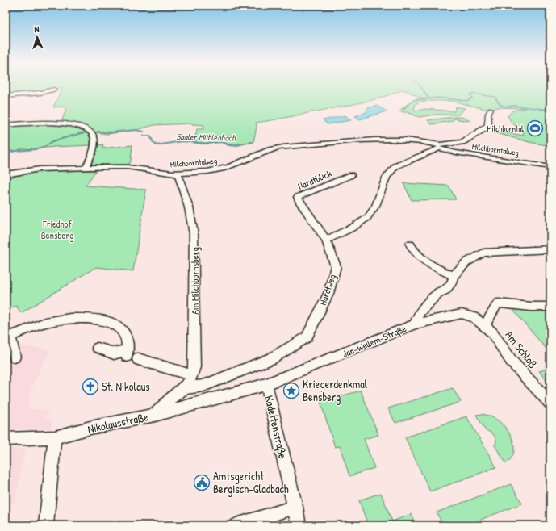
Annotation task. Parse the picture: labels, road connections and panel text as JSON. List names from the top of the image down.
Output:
{
  "streets": {
    "street": [
      "Milchborntalweg",
      "Hardtblick",
      "Am Milchbornsberg",
      "Hardtweg",
      "Jan-Wellem-Straße",
      "Am Schloß",
      "Nikolausstraße",
      "Kadettenstraße"
    ]
  },
  "crossings": [
    ["Milchborntalweg", "Am Milchbornsberg"],
    ["Hardtblick", "Hardtweg"],
    ["Am Milchbornsberg", "Hardtweg"],
    ["Jan-Wellem-Straße", "Am Schloß"],
    ["Jan-Wellem-Straße", "Nikolausstraße"],
    ["Jan-Wellem-Straße", "Kadettenstraße"],
    ["Nikolausstraße", "Kadettenstraße"]
  ],
  "water": ["Saaler Mühlenbach"],
  "parks": ["Friedhof Bensberg"],
  "places": {
    "sports": ["Milchborntal"],
    "church": ["St. Nikolaus"],
    "place": ["Kriegerdenkmal Bensberg"],
    "public building": ["Amtsgericht Bergisch-Gladbach"]
  },
  "north": "top"
}
